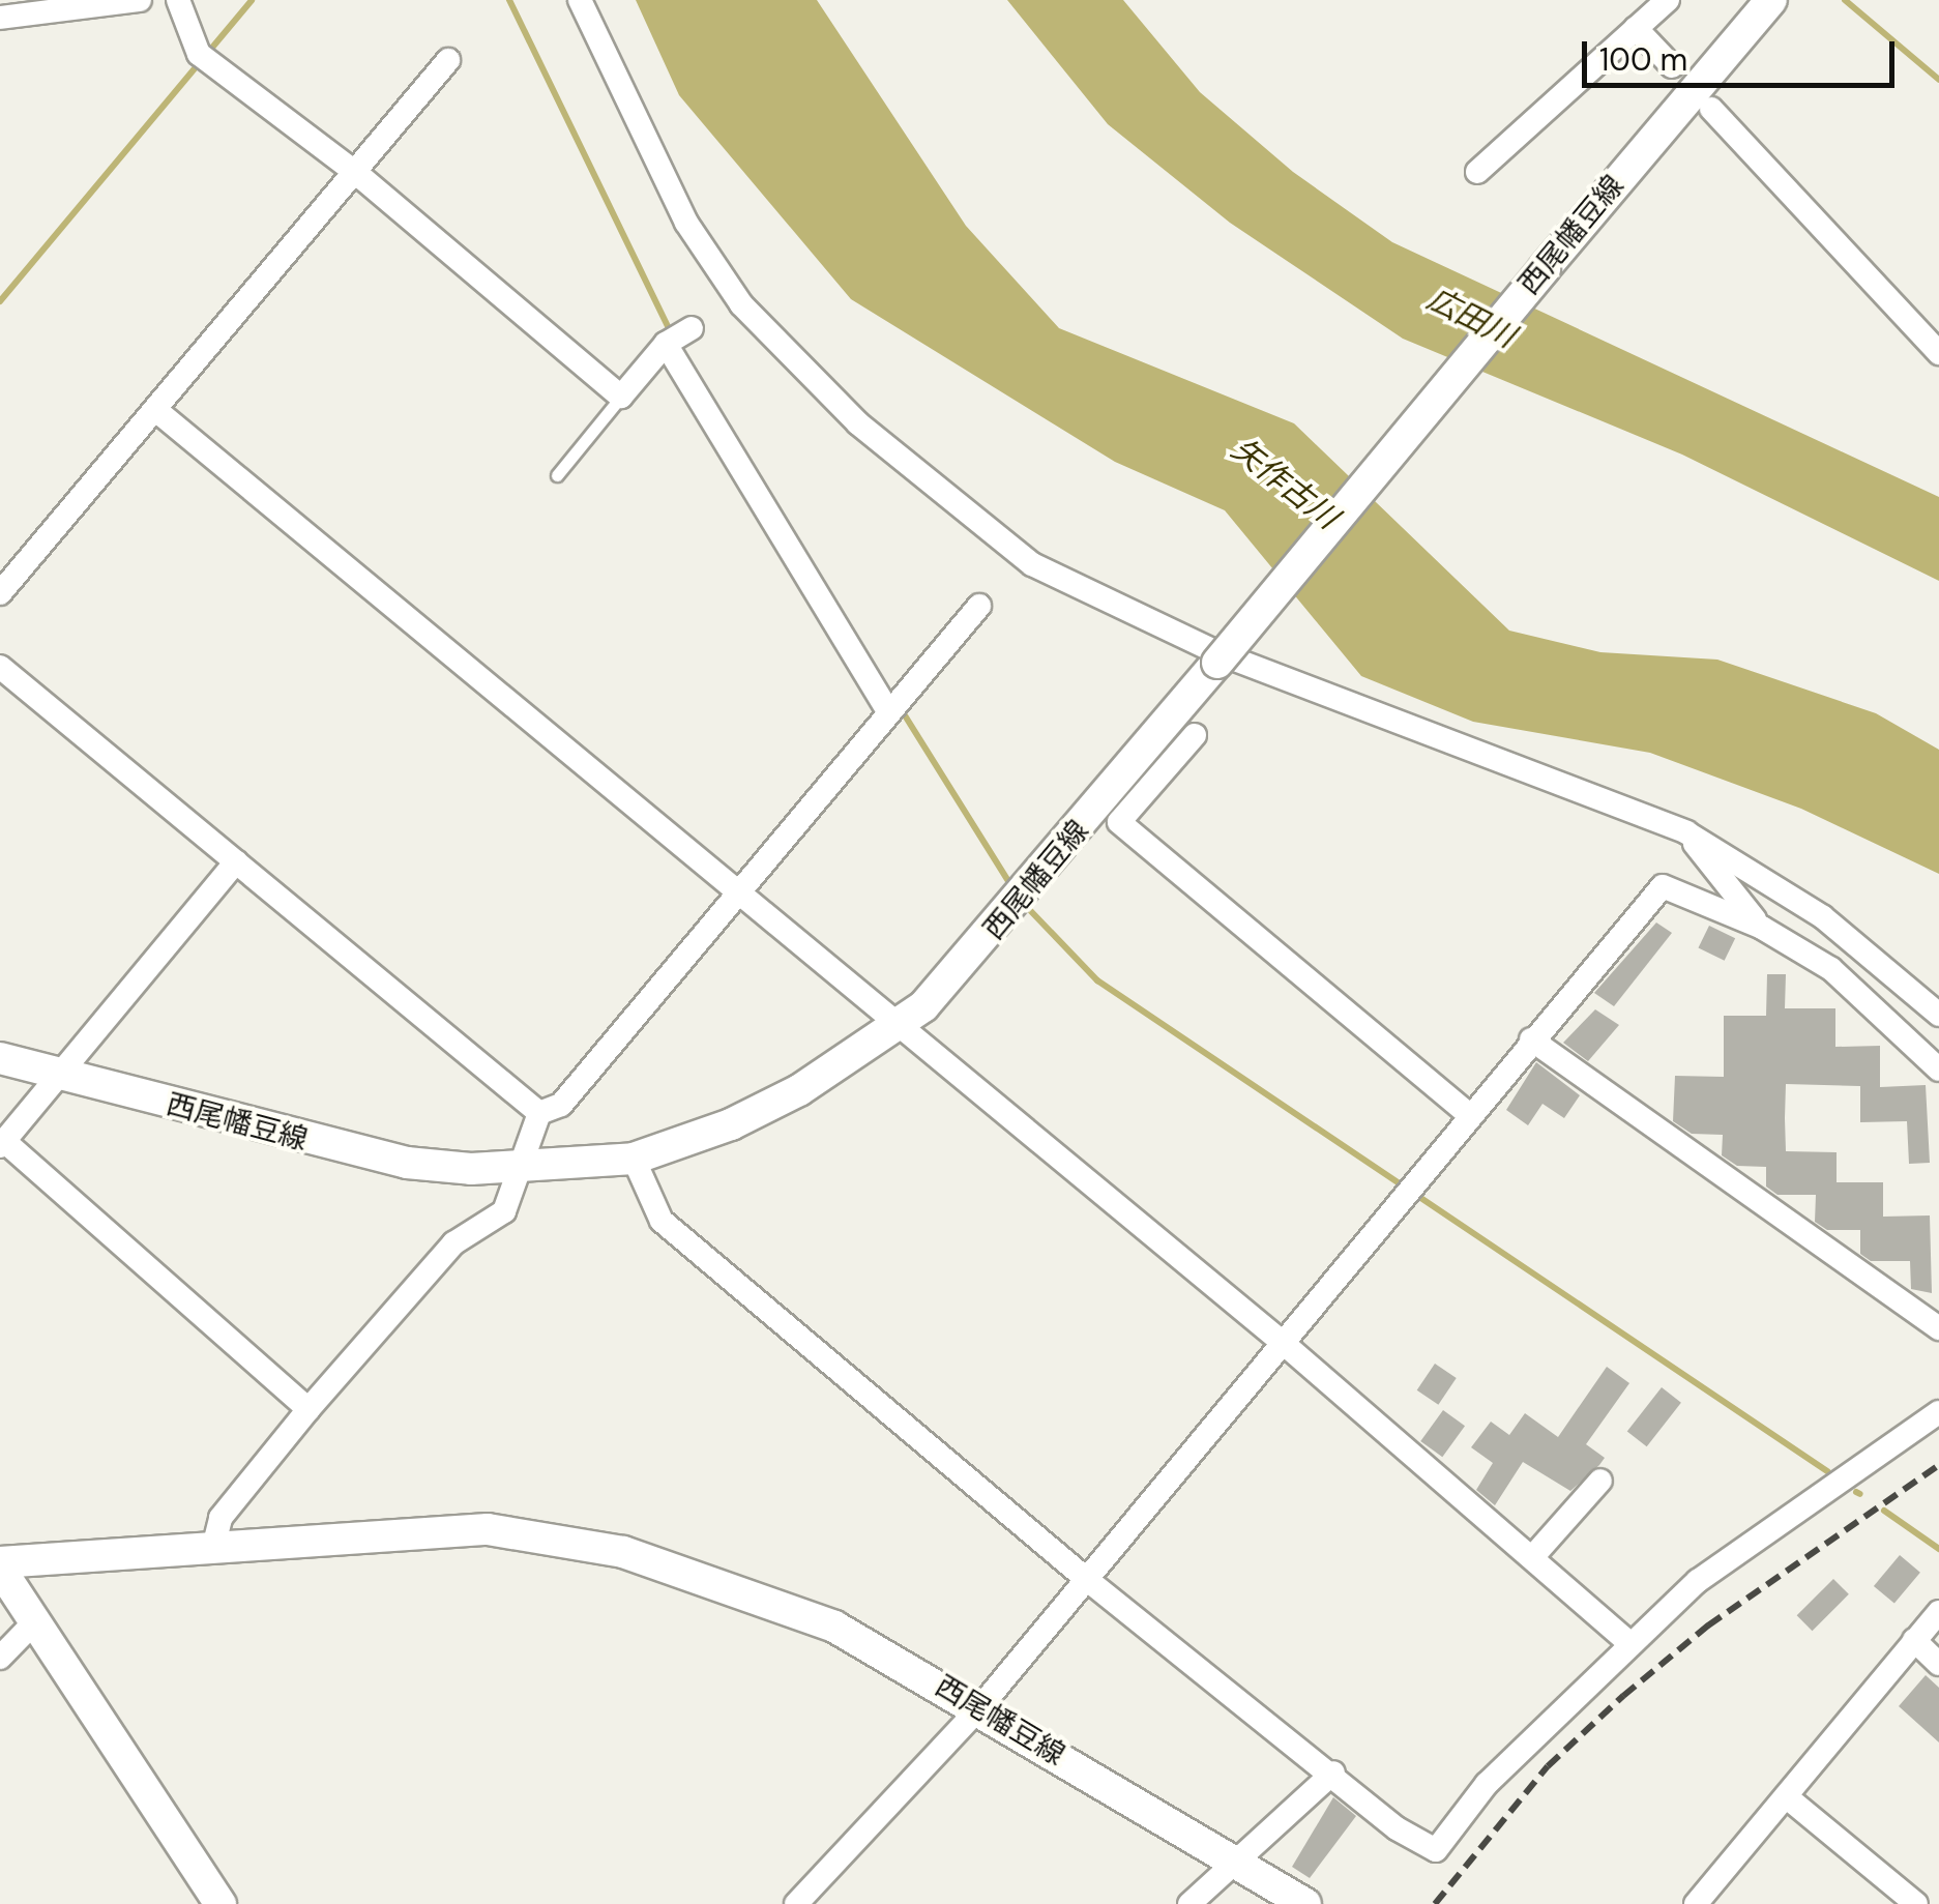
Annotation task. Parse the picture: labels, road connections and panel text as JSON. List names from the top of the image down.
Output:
{
  "streets": {
    "main road": ["西尾幡豆線"]
  },
  "water": ["広田川", "矢作古川"],
  "scale_bar": "100 m"
}
